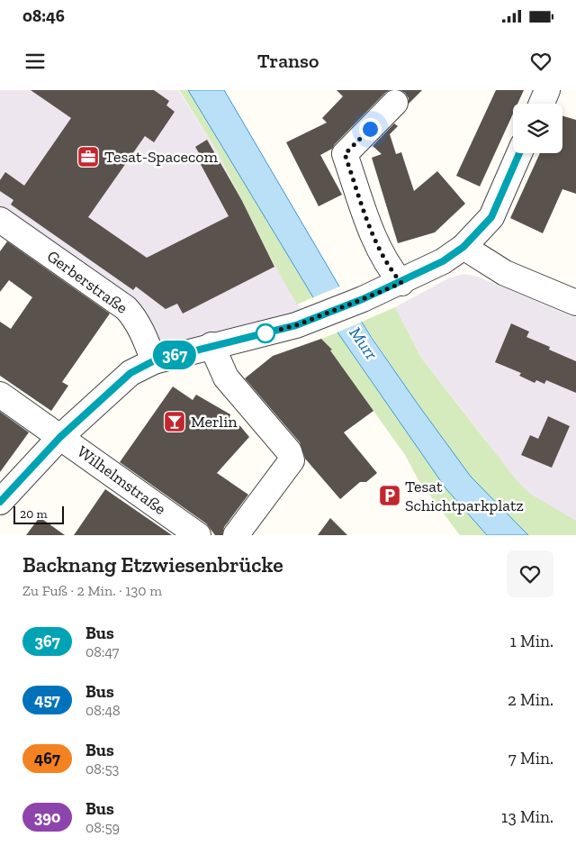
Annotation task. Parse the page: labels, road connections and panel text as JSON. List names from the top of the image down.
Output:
{
  "streets": {
    "street": ["Gerberstraße", "Wilhelmstraße"]
  },
  "water": ["Murr"],
  "places": {
    "office": ["Tesat-Spacecom"],
    "bar": ["Merlin"],
    "parking": ["Tesat Schichtparkplatz"]
  },
  "lines": ["bus line 367"],
  "scale_bar": "20 m",
  "page": {
    "status": "08:46",
    "header": "Transo",
    "on_map": "367",
    "scale": "20 m",
    "heading": ["Backnang Etzwiesenbrücke", "Zu Fuß · 2 Min. · 130 m"],
    "list": [
      {
        "mark": "367",
        "name": "Bus",
        "note": "08:47",
        "value": "1 Min."
      },
      {
        "mark": "457",
        "name": "Bus",
        "note": "08:48",
        "value": "2 Min."
      },
      {
        "mark": "467",
        "name": "Bus",
        "note": "08:53",
        "value": "7 Min."
      },
      {
        "mark": "390",
        "name": "Bus",
        "note": "08:59",
        "value": "13 Min."
      }
    ]
  }
}
